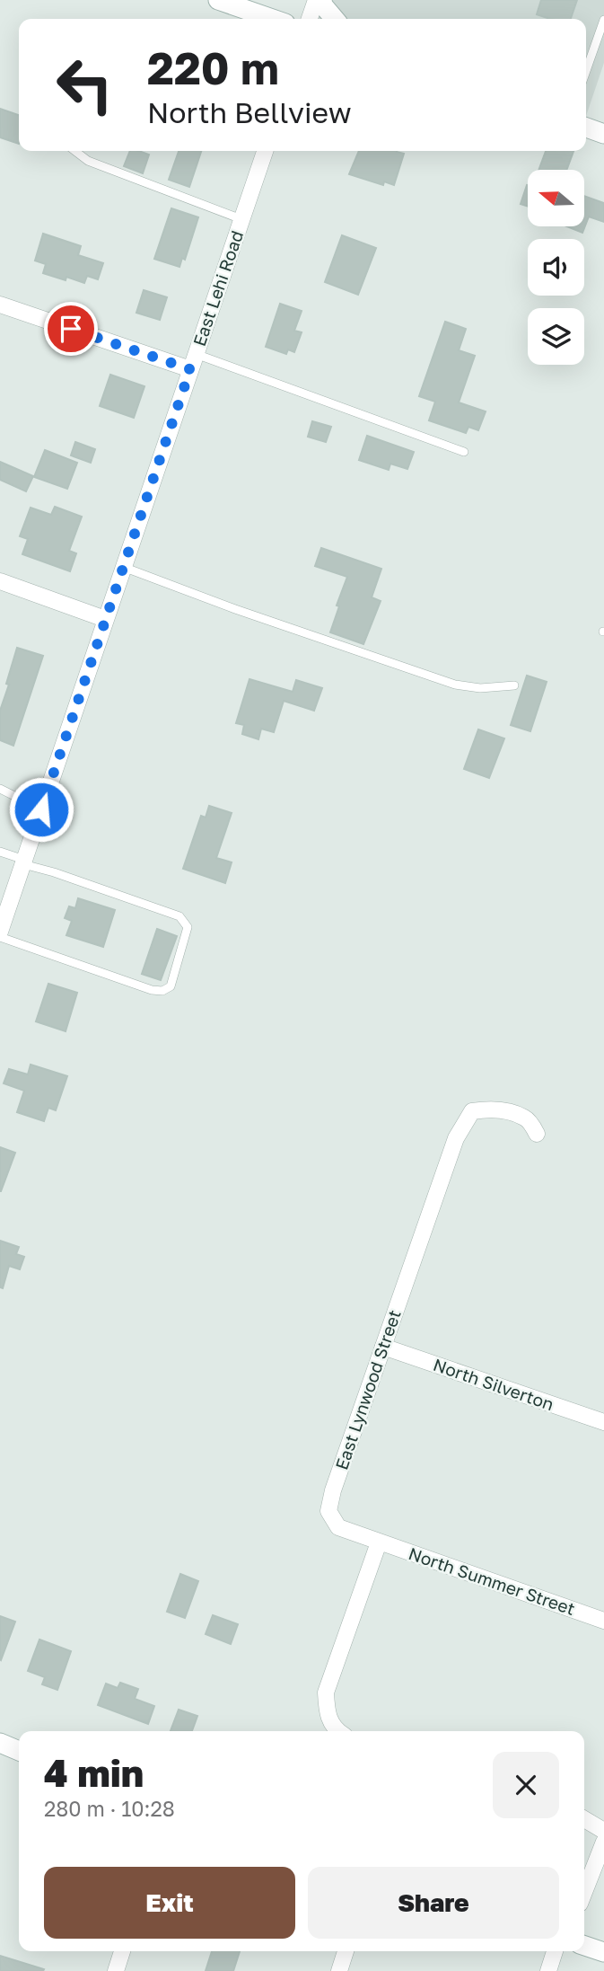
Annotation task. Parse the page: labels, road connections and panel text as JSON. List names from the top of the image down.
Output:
{
  "streets": {
    "street": [
      "East Lehi Road",
      "North Silverton",
      "East Lynwood Street",
      "North Summer Street"
    ]
  },
  "crossings": [
    ["North Silverton", "East Lynwood Street"],
    ["East Lynwood Street", "North Summer Street"]
  ],
  "north": "left",
  "page": {
    "turn": ["220 m", "North Bellview"],
    "heading": ["4 min", "280 m · 10:28"],
    "buttons": ["Exit", "Share"]
  }
}
